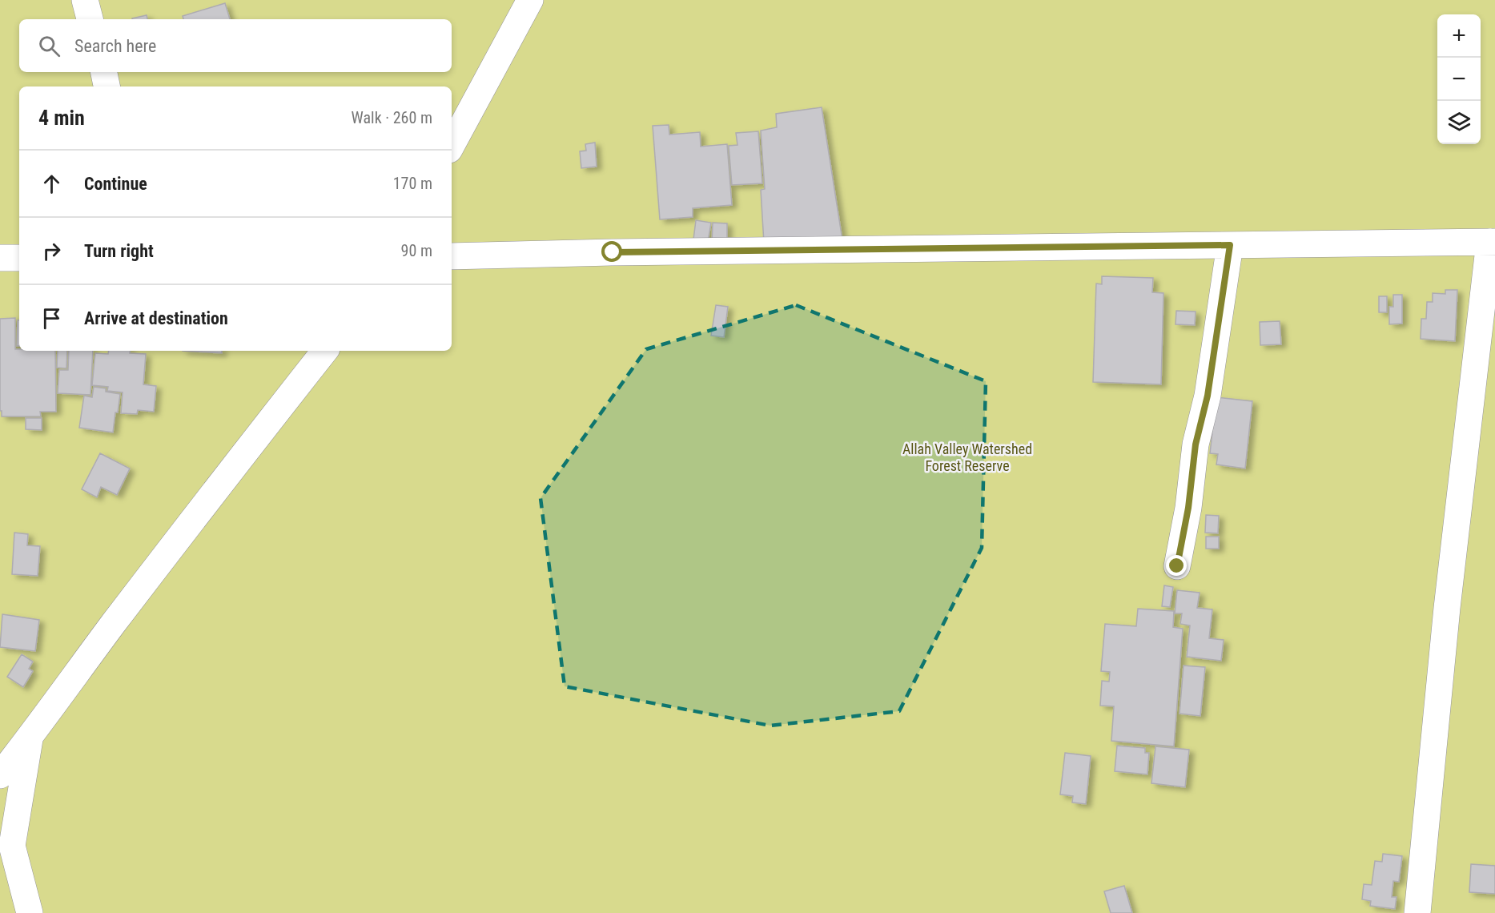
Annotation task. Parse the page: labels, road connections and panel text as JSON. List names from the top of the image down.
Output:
{
  "parks": ["Allah Valley Watershed Forest Reserve"],
  "page": {
    "map_buttons": ["+", "−"],
    "search": "Search here",
    "heading": ["4 min", "Walk · 260 m"],
    "list": [
      ["Continue", "170 m"],
      ["Turn right", "90 m"],
      "Arrive at destination"
    ]
  }
}
